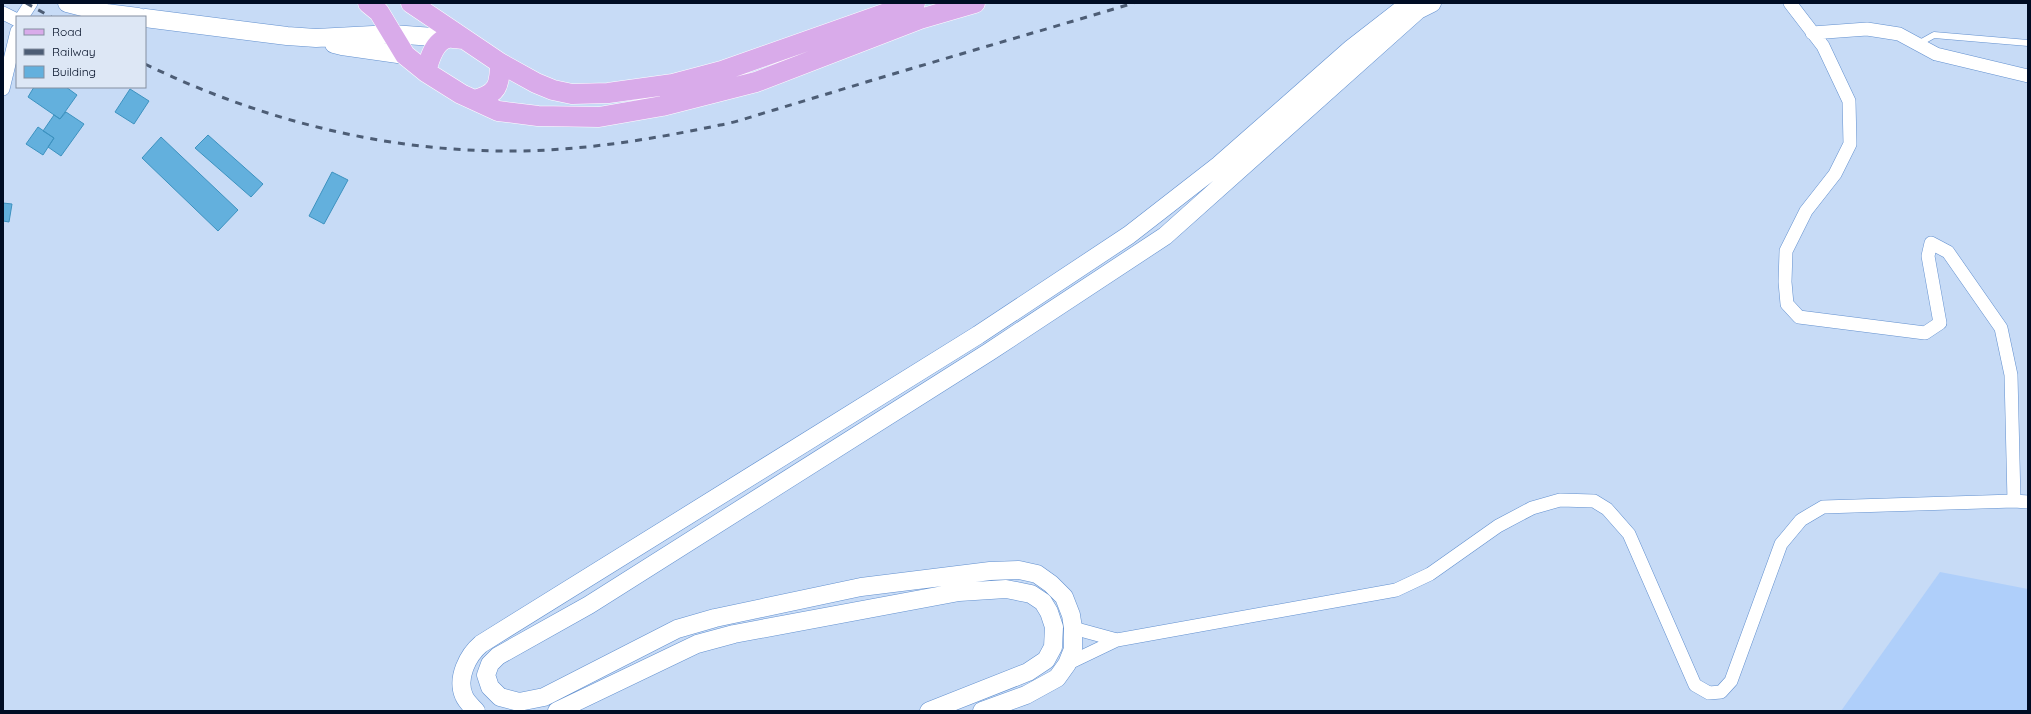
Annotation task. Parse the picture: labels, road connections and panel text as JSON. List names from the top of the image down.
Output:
{
  "legend": ["Road", "Railway", "Building"]
}
